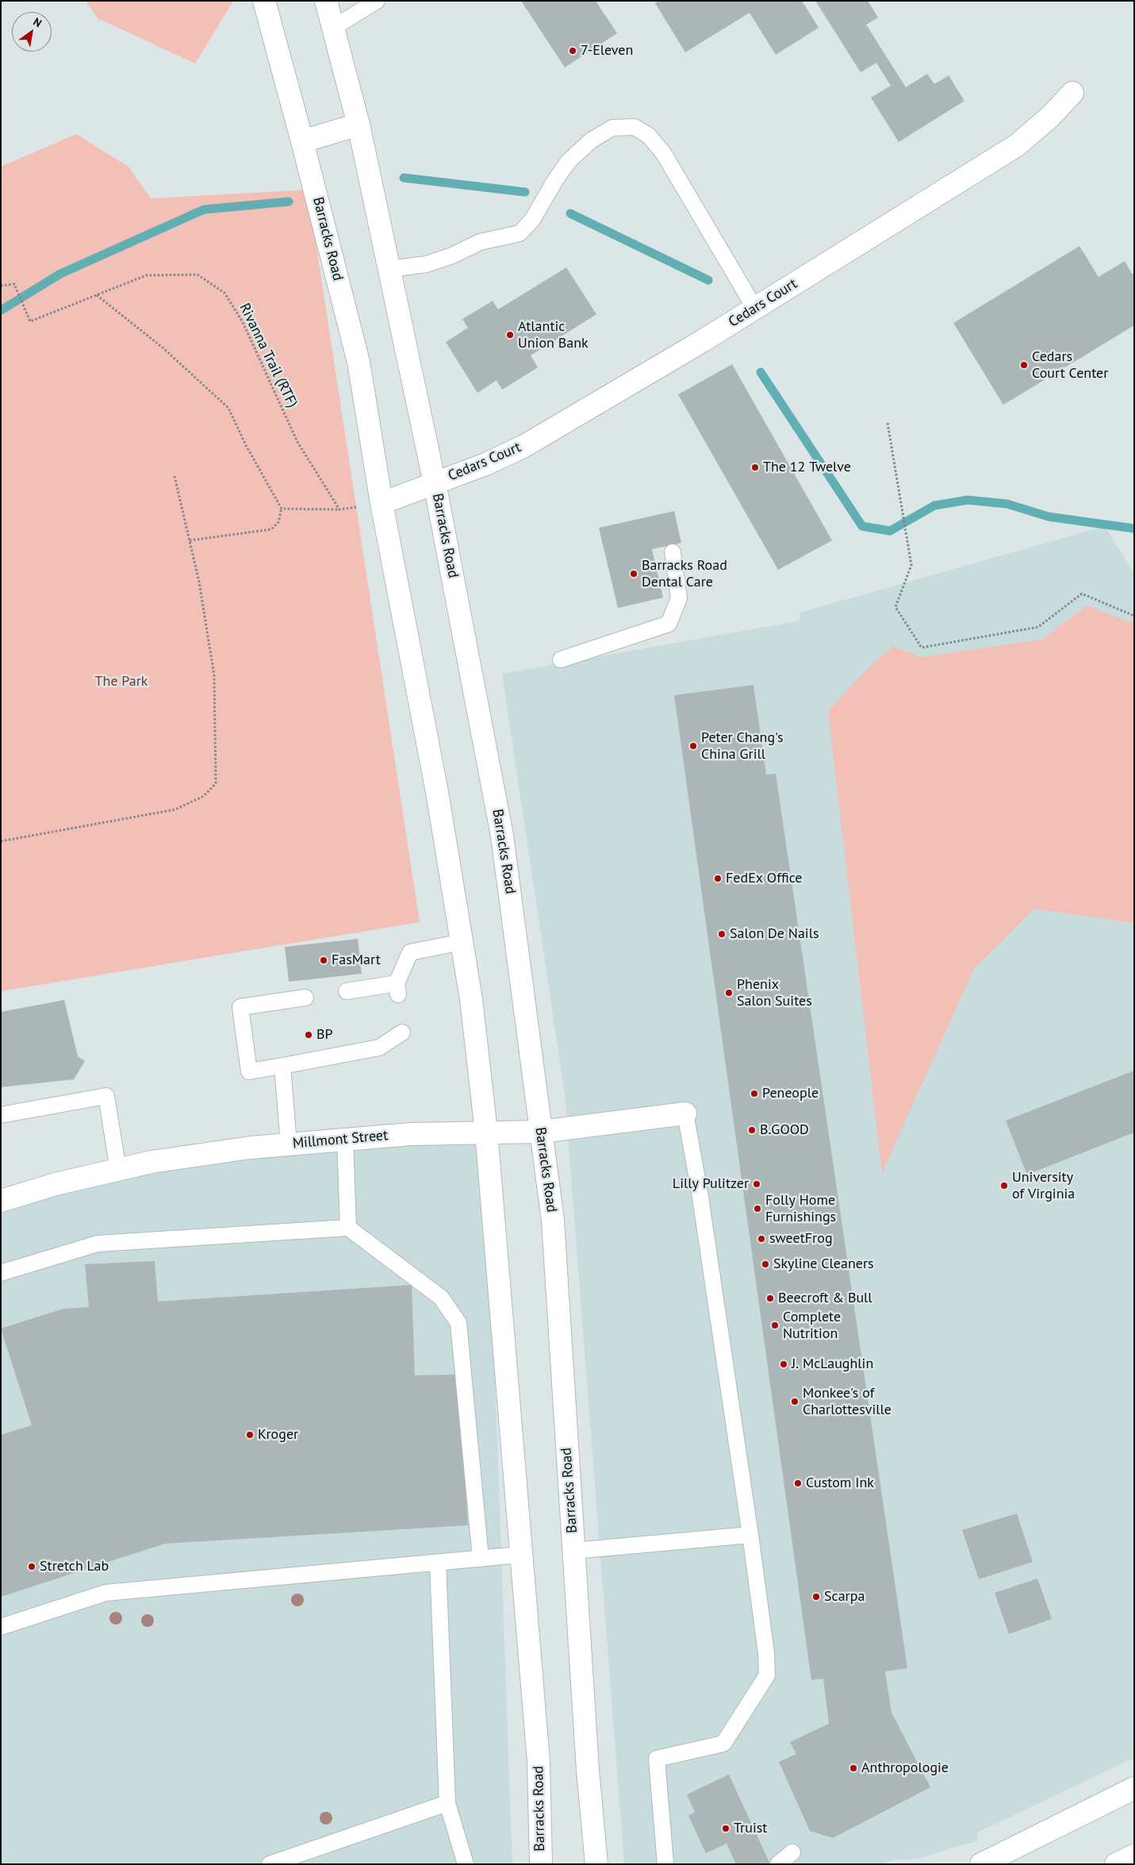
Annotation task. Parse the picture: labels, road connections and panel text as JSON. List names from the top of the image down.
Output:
{
  "streets": {
    "main road": ["Barracks Road", "Cedars Court", "Millmont Street"],
    "path": ["Rivanna Trail (RTF)"]
  },
  "crossings": [
    ["Barracks Road", "Cedars Court"],
    ["Barracks Road", "Millmont Street"]
  ],
  "parks": ["The Park"],
  "places": [
    "7-Eleven",
    "Atlantic Union Bank",
    "Cedars Court Center",
    "The 12 Twelve",
    "Barracks Road Dental Care",
    "Peter Chang's China Grill",
    "FedEx Office",
    "Salon De Nails",
    "FasMart",
    "Phenix Salon Suites",
    "BP",
    "Peneople",
    "B.GOOD",
    "Lilly Pulitzer",
    "University of Virginia",
    "Folly Home Furnishings",
    "sweetFrog",
    "Skyline Cleaners",
    "Beecroft & Bull",
    "Complete Nutrition",
    "J. McLaughlin",
    "Monkee's of Charlottesville",
    "Kroger",
    "Custom Ink",
    "Stretch Lab",
    "Scarpa",
    "Anthropologie",
    "Truist"
  ],
  "north": "top right"
}
